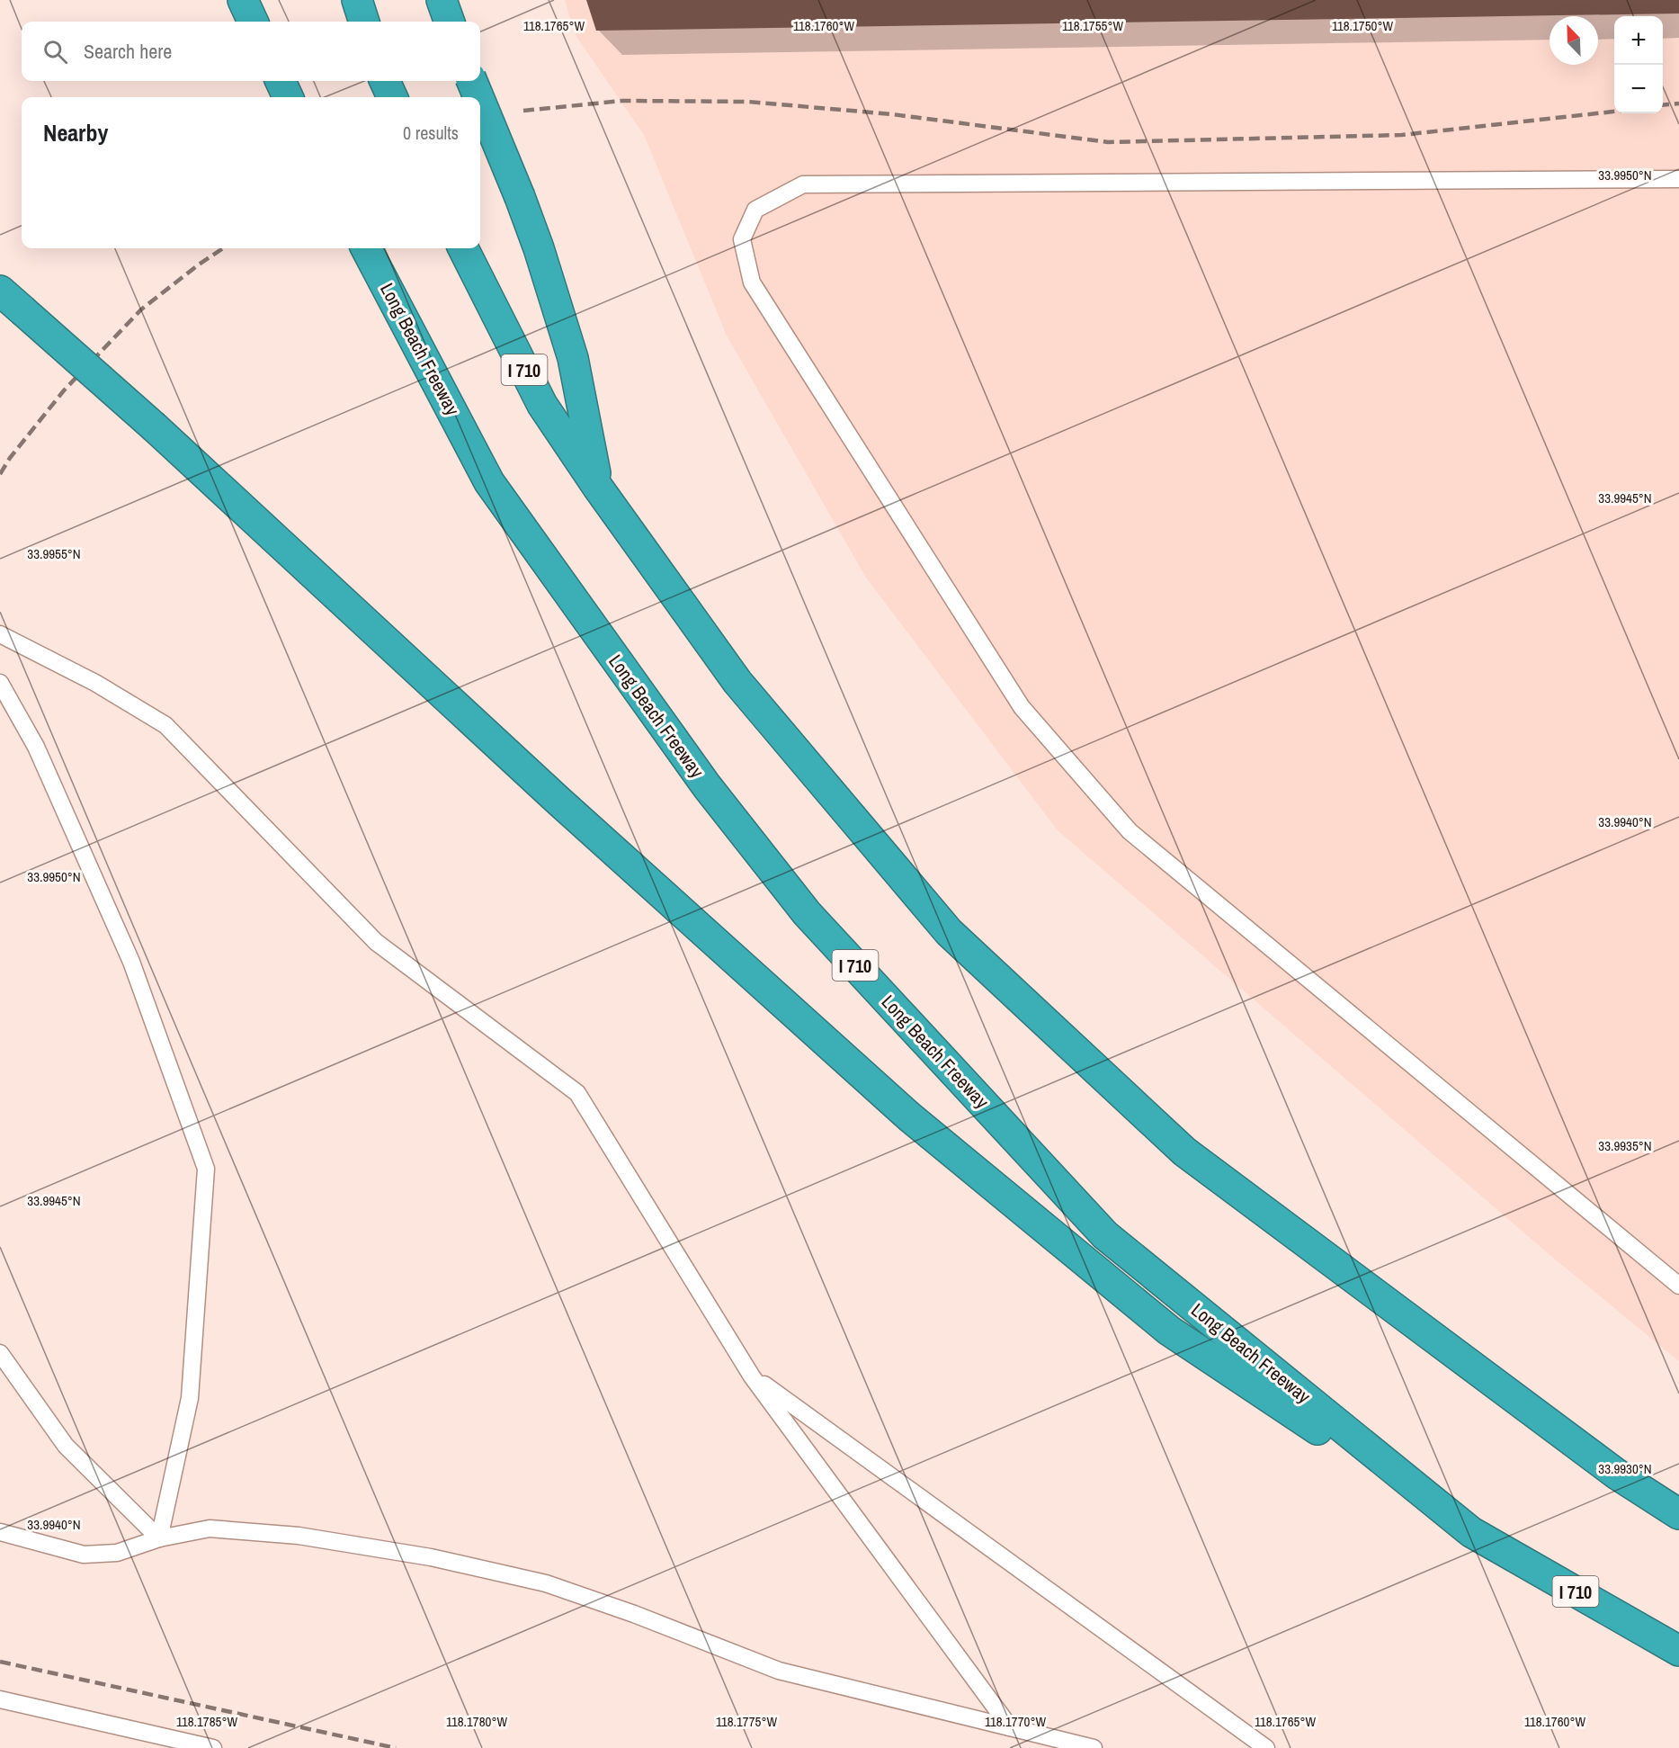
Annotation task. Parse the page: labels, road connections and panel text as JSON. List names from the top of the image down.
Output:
{
  "streets": {
    "highway": ["Long Beach Freeway", "I 710"]
  },
  "north": "top left",
  "page": {
    "map_buttons": ["+", "−"],
    "search": "Search here",
    "heading": ["Nearby", "0 results"]
  },
  "coordinates": [
    "118.1765°W",
    "118.1760°W",
    "118.1755°W",
    "118.1750°W",
    "33.9950°N",
    "33.9945°N",
    "33.9955°N",
    "33.9940°N",
    "33.9935°N",
    "33.9930°N",
    "118.1785°W",
    "118.1780°W",
    "118.1775°W",
    "118.1770°W"
  ]
}
